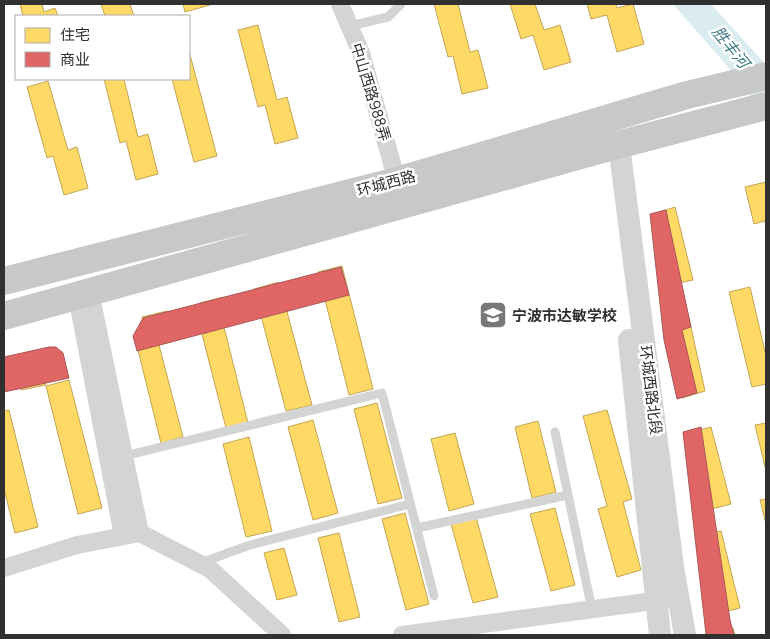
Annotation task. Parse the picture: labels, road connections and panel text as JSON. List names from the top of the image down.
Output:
{
  "streets": {
    "main road": ["环城西路"],
    "street": ["中山西路988弄", "环城西路北段"]
  },
  "crossings": [
    ["中山西路988弄", "环城西路"],
    ["环城西路", "环城西路北段"]
  ],
  "water": ["胜丰河"],
  "places": {
    "school or university": ["宁波市达敏学校"]
  },
  "legend": ["住宅", "商业"]
}
